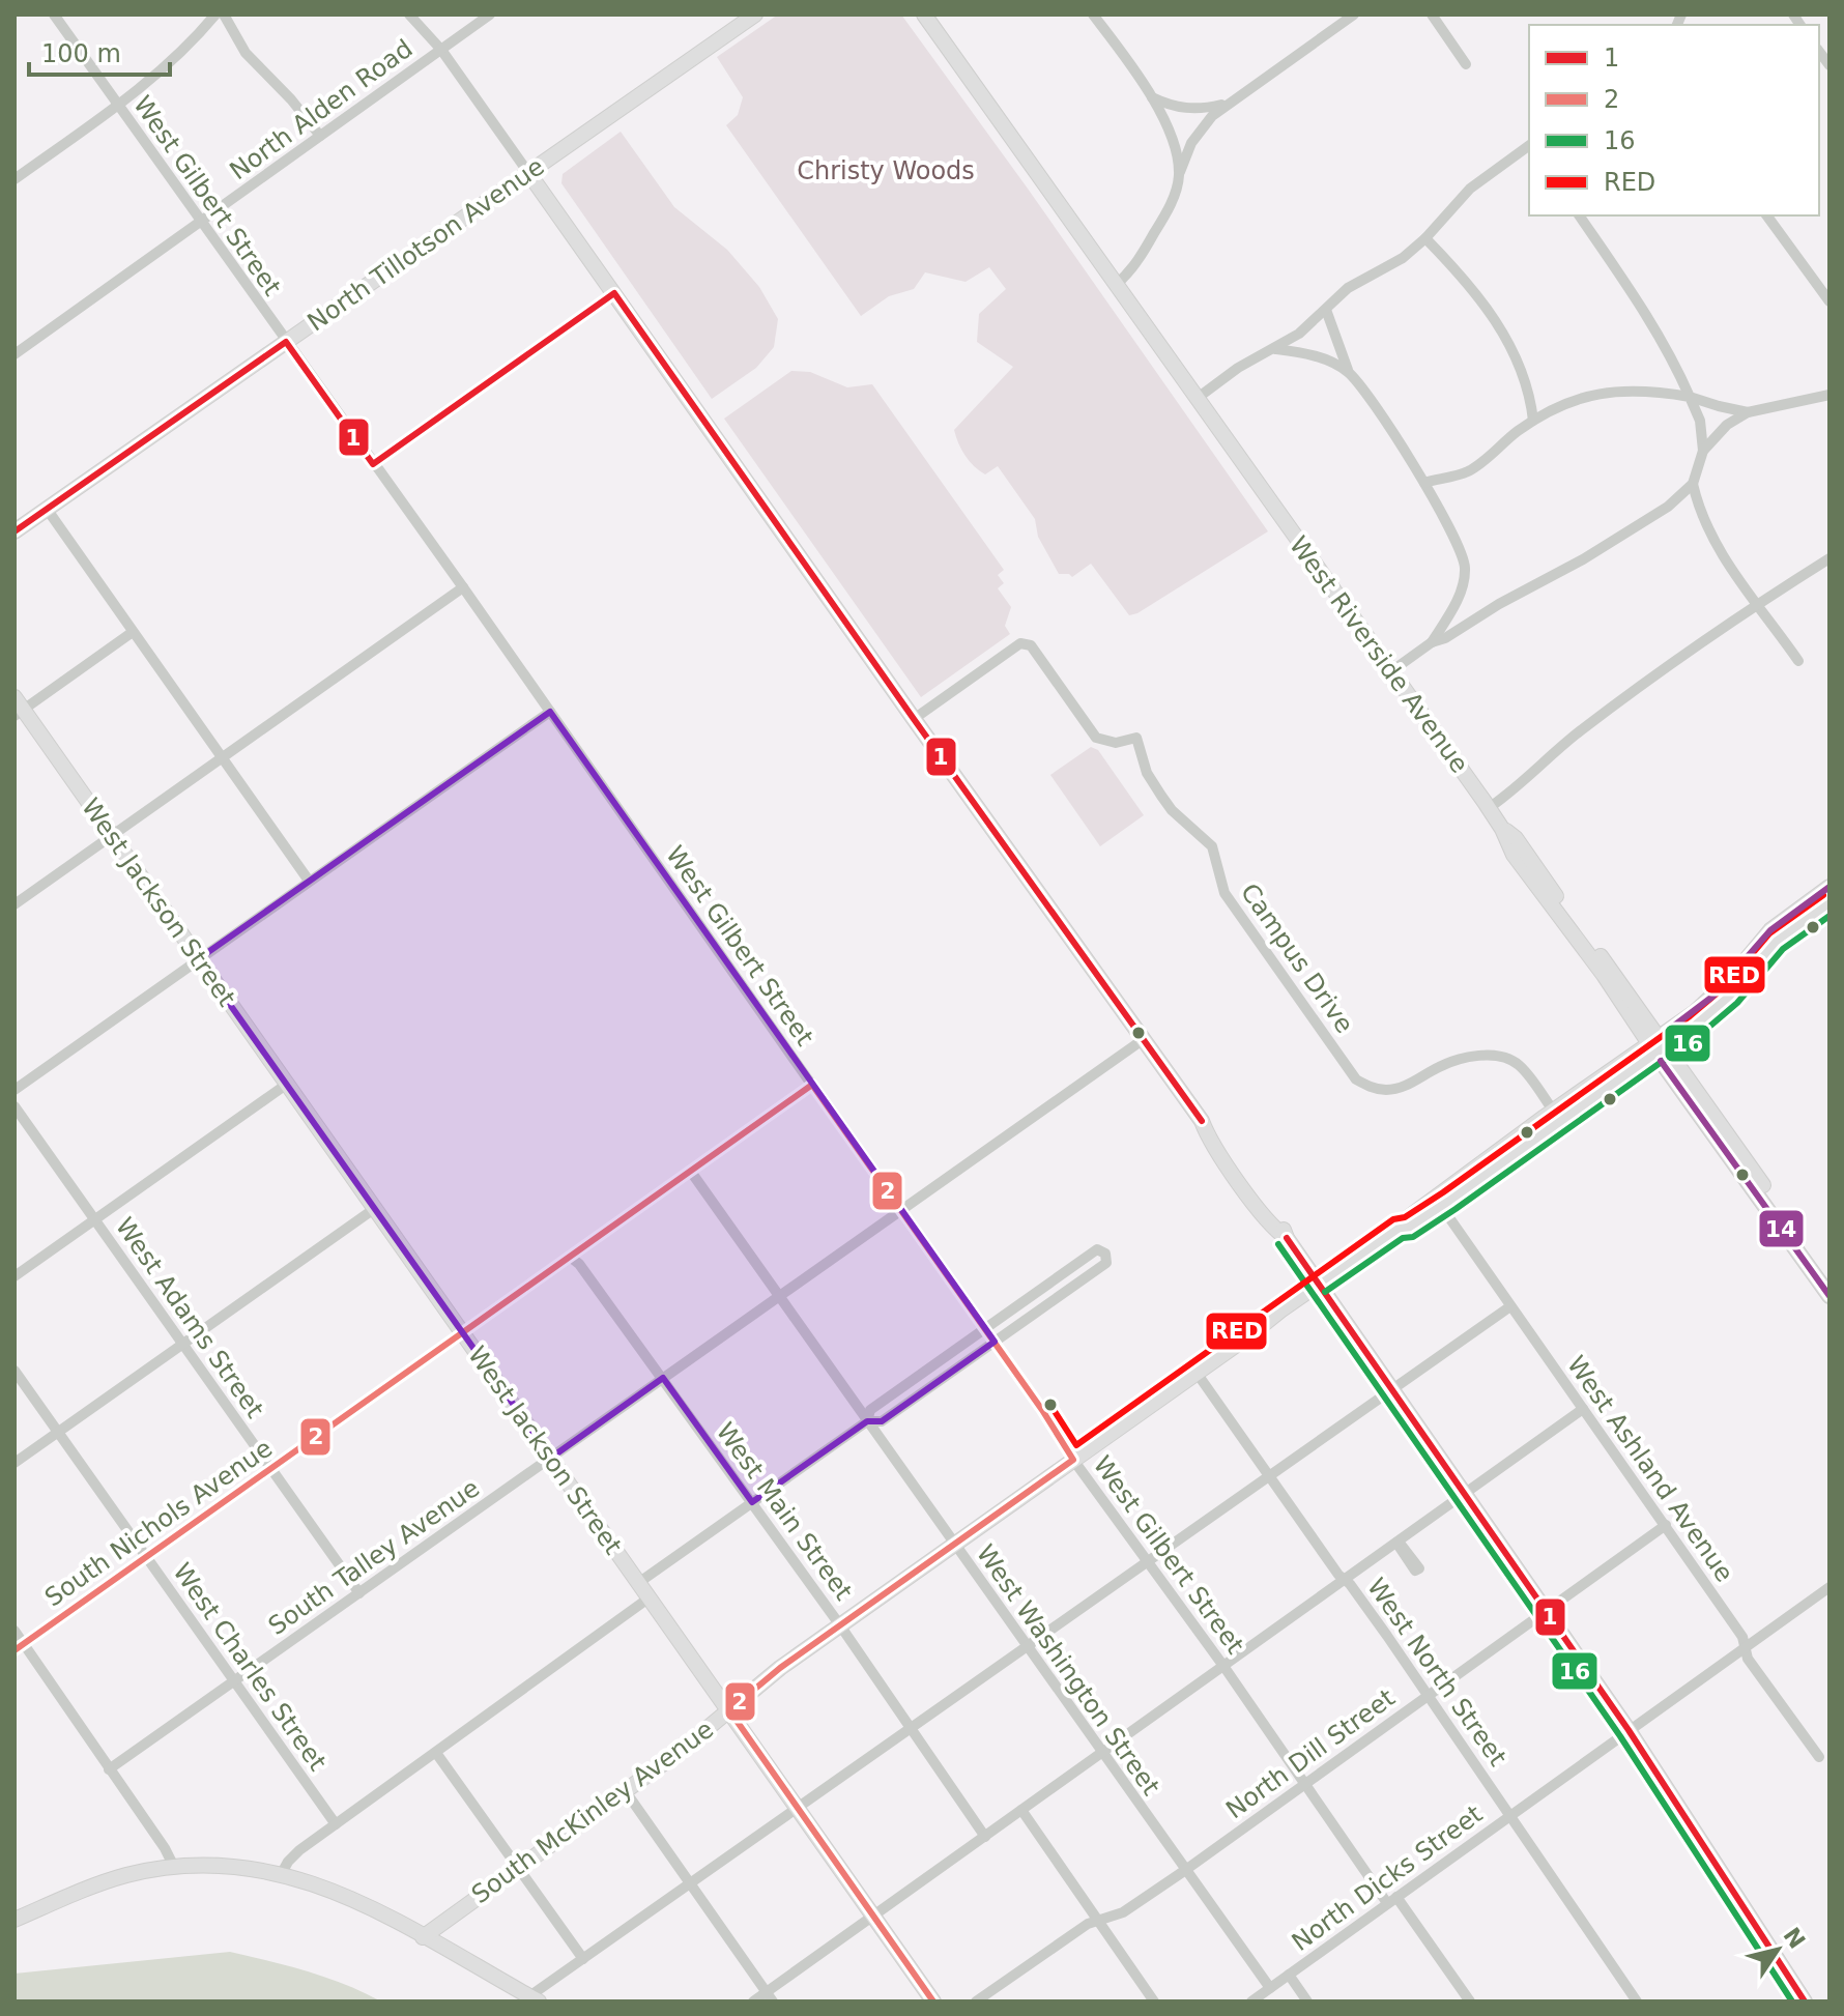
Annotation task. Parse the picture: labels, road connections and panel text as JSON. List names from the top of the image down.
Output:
{
  "streets": {
    "street": [
      "North Alden Road",
      "West Gilbert Street",
      "North Tillotson Avenue",
      "West Riverside Avenue",
      "West Jackson Street",
      "Campus Drive",
      "West Adams Street",
      "West Ashland Avenue",
      "West Main Street",
      "South Nichols Avenue",
      "South Talley Avenue",
      "West Charles Street",
      "West Washington Street",
      "West North Street",
      "North Dill Street",
      "South McKinley Avenue",
      "North Dicks Street"
    ]
  },
  "crossings": [
    ["North Alden Road", "West Gilbert Street"],
    ["West Gilbert Street", "North Tillotson Avenue"],
    ["West Gilbert Street", "South Nichols Avenue"],
    ["West Gilbert Street", "South Talley Avenue"],
    ["West Gilbert Street", "North Dill Street"],
    ["West Gilbert Street", "South McKinley Avenue"],
    ["West Gilbert Street", "North Dicks Street"],
    ["West Jackson Street", "South Nichols Avenue"],
    ["West Jackson Street", "South Talley Avenue"],
    ["West Jackson Street", "South McKinley Avenue"],
    ["West Adams Street", "South Nichols Avenue"],
    ["West Adams Street", "South Talley Avenue"],
    ["West Ashland Avenue", "North Dill Street"],
    ["West Ashland Avenue", "North Dicks Street"],
    ["West Main Street", "South Nichols Avenue"],
    ["West Main Street", "South Talley Avenue"],
    ["West Main Street", "South McKinley Avenue"],
    ["South Nichols Avenue", "West Charles Street"],
    ["South Nichols Avenue", "West Washington Street"],
    ["South Talley Avenue", "West Charles Street"],
    ["South Talley Avenue", "West Washington Street"],
    ["West Washington Street", "North Dill Street"],
    ["West Washington Street", "South McKinley Avenue"],
    ["West Washington Street", "North Dicks Street"],
    ["West North Street", "North Dill Street"],
    ["West North Street", "South McKinley Avenue"],
    ["West North Street", "North Dicks Street"]
  ],
  "parks": ["Christy Woods"],
  "lines": [
    "transit line 1",
    "transit line 14",
    "transit line RED",
    "transit line 16",
    "transit line 2"
  ],
  "legend": [
    "1",
    "2",
    "16",
    "RED"
  ],
  "scale_bar": "100 m",
  "north": "top right"
}
